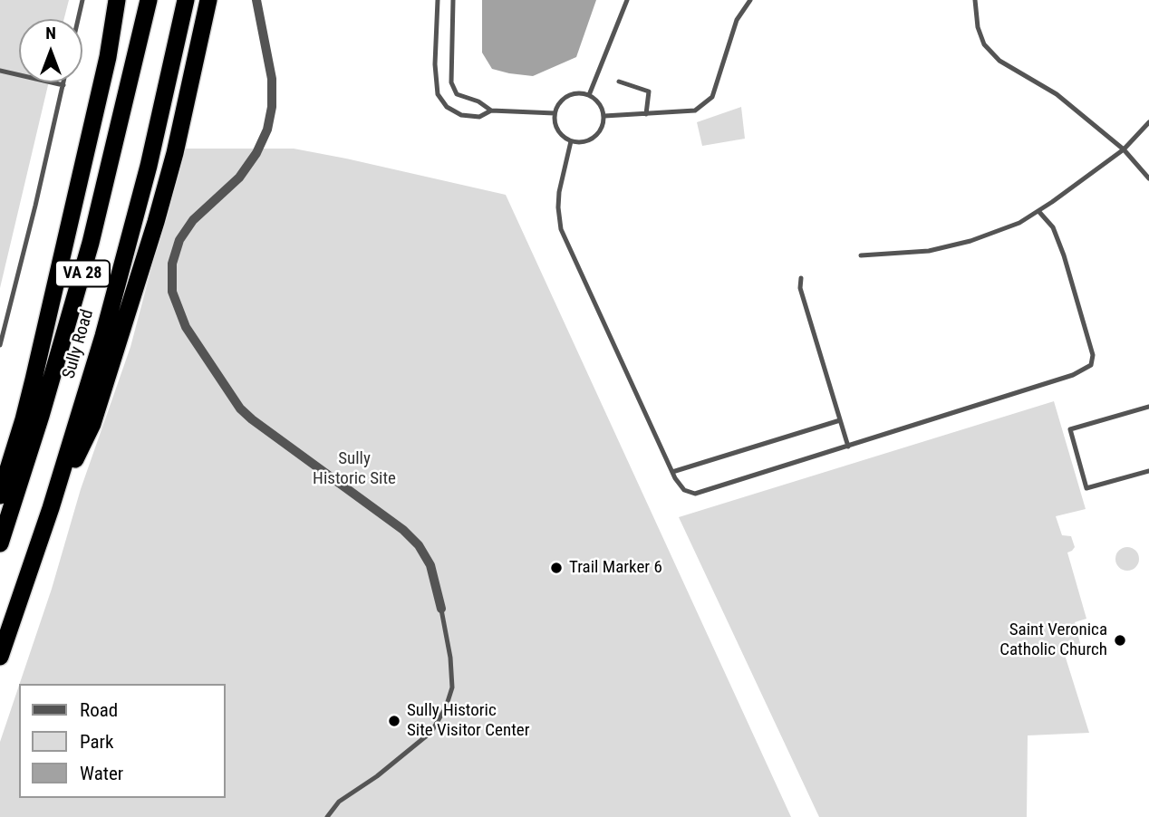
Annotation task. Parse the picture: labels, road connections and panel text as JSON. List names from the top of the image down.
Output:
{
  "streets": {
    "highway": ["VA 28", "Sully Road"]
  },
  "parks": ["Sully Historic Site"],
  "places": ["Trail Marker 6", "Saint Veronica Catholic Church", "Sully Historic Site Visitor Center"],
  "legend": ["Road", "Park", "Water"],
  "north": "top"
}
